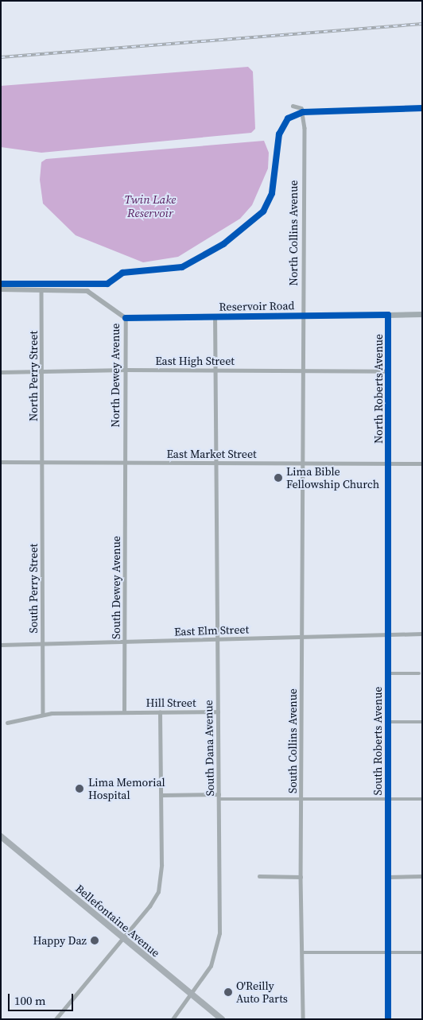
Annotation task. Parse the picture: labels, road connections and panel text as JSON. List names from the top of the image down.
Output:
{
  "streets": {
    "main road": ["Reservoir Road", "Bellefontaine Avenue"],
    "street": [
      "North Collins Avenue",
      "East High Street",
      "North Dewey Avenue",
      "North Perry Street",
      "North Roberts Avenue",
      "East Market Street",
      "South Dewey Avenue",
      "South Perry Street",
      "East Elm Street",
      "Hill Street",
      "South Collins Avenue",
      "South Roberts Avenue",
      "South Dana Avenue"
    ]
  },
  "crossings": [
    ["North Collins Avenue", "Reservoir Road"],
    ["North Collins Avenue", "East High Street"],
    ["North Collins Avenue", "East Market Street"],
    ["North Collins Avenue", "South Collins Avenue"],
    ["Reservoir Road", "North Dewey Avenue"],
    ["Reservoir Road", "North Roberts Avenue"],
    ["Reservoir Road", "South Dana Avenue"],
    ["East High Street", "North Dewey Avenue"],
    ["East High Street", "North Perry Street"],
    ["East High Street", "North Roberts Avenue"],
    ["East High Street", "South Dana Avenue"],
    ["North Dewey Avenue", "North Perry Street"],
    ["North Dewey Avenue", "East Market Street"],
    ["North Dewey Avenue", "South Dewey Avenue"],
    ["North Perry Street", "East Market Street"],
    ["North Perry Street", "South Perry Street"],
    ["North Roberts Avenue", "East Market Street"],
    ["North Roberts Avenue", "South Roberts Avenue"],
    ["East Market Street", "South Dewey Avenue"],
    ["East Market Street", "South Perry Street"],
    ["East Market Street", "South Collins Avenue"],
    ["East Market Street", "South Roberts Avenue"],
    ["East Market Street", "South Dana Avenue"],
    ["South Dewey Avenue", "East Elm Street"],
    ["South Dewey Avenue", "Hill Street"],
    ["South Perry Street", "East Elm Street"],
    ["South Perry Street", "Hill Street"],
    ["East Elm Street", "South Collins Avenue"],
    ["East Elm Street", "South Roberts Avenue"],
    ["East Elm Street", "South Dana Avenue"],
    ["Hill Street", "South Dana Avenue"],
    ["South Dana Avenue", "Bellefontaine Avenue"]
  ],
  "water": ["Twin Lake Reservoir"],
  "places": [
    "Lima Bible Fellowship Church",
    "Lima Memorial Hospital",
    "Happy Daz",
    "O'Reilly Auto Parts"
  ],
  "scale_bar": "100 m"
}
